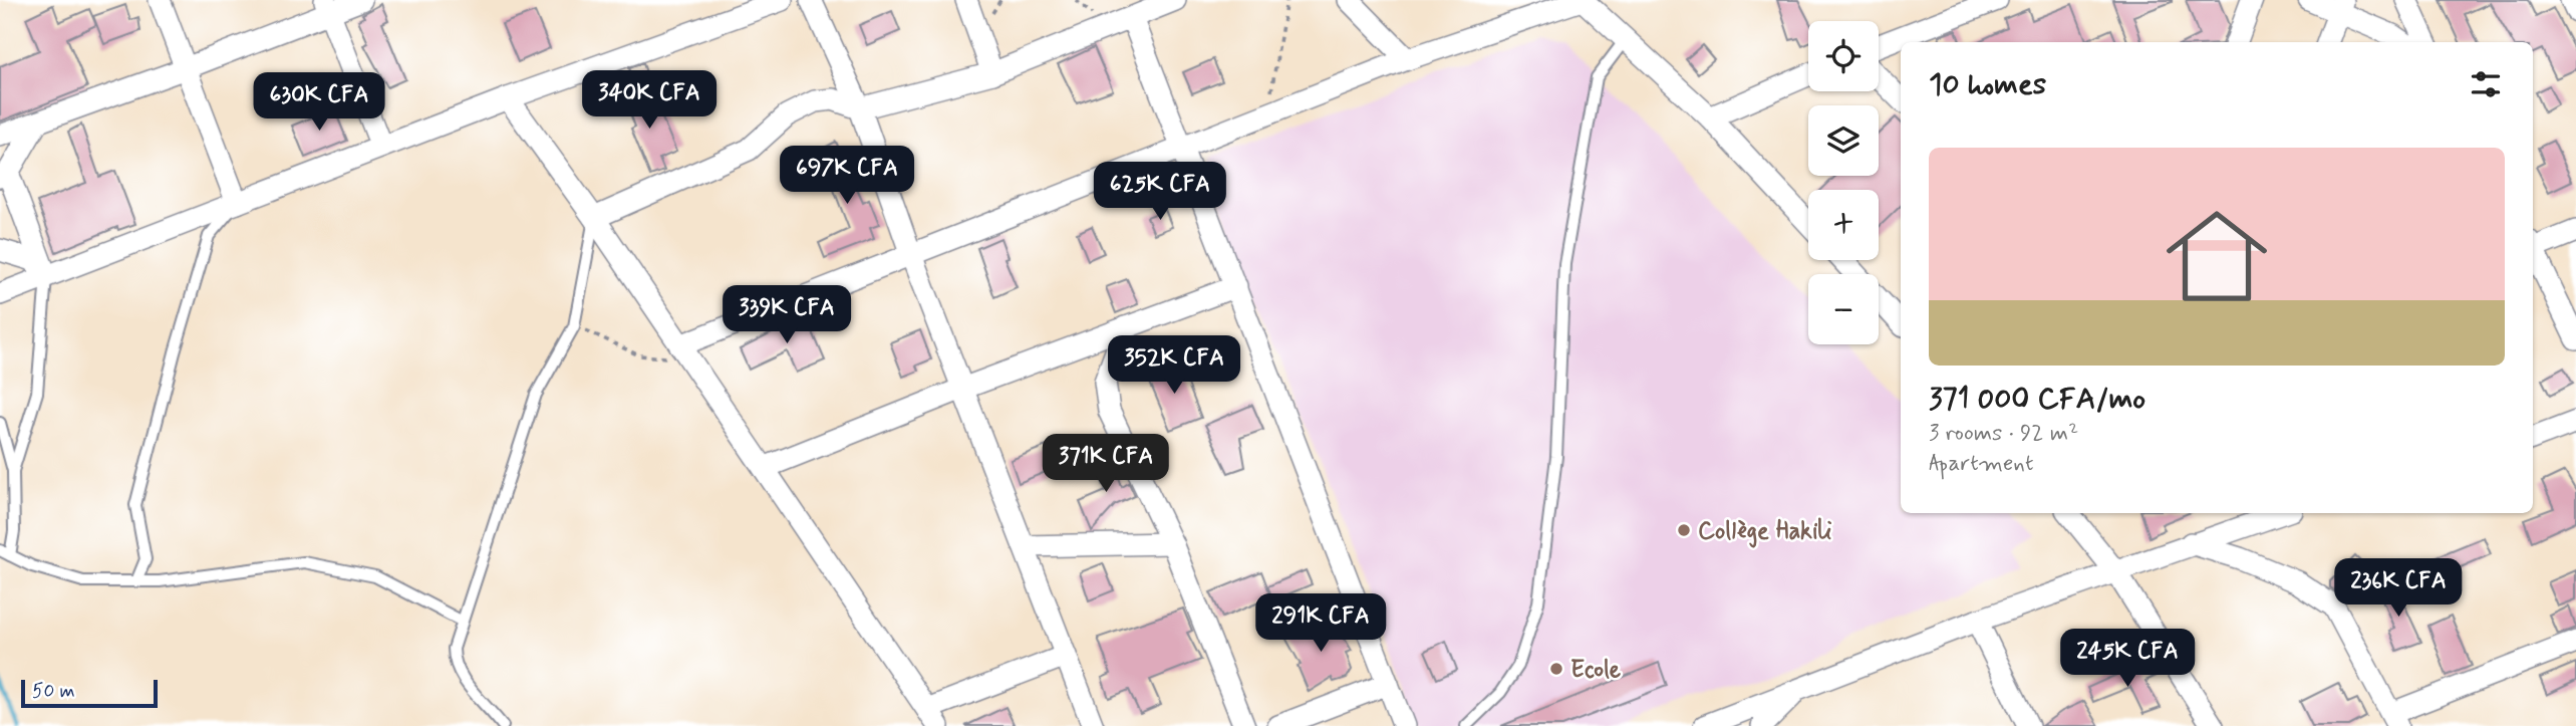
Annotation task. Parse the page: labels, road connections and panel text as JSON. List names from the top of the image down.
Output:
{
  "places": ["Collège Hakili", "Ecole"],
  "scale_bar": "50 m",
  "page": {
    "map_buttons": ["+", "−"],
    "heading": "10 homes",
    "price": [
      "340K CFA",
      "630K CFA",
      "697K CFA",
      "625K CFA",
      "339K CFA",
      "352K CFA",
      "371K CFA",
      "236K CFA",
      "291K CFA",
      "245K CFA"
    ],
    "list": [
      {
        "name": "371 000 CFA/mo",
        "note": "3 rooms · 92 m² · Apartment"
      }
    ],
    "scale": "50 m"
  }
}
